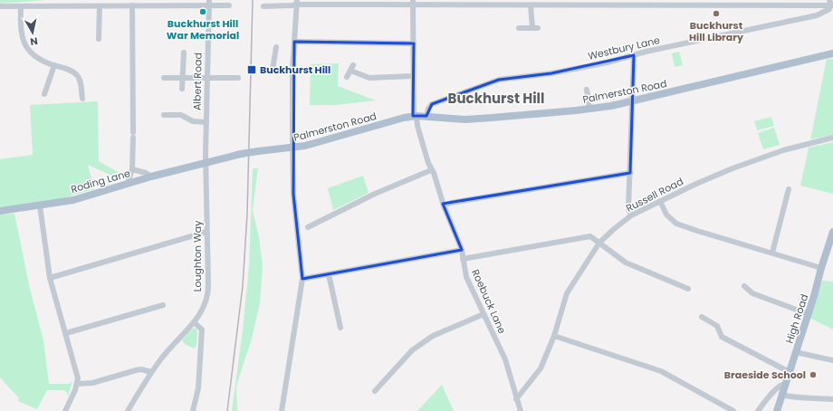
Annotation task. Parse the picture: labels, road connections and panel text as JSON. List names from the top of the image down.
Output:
{
  "streets": {
    "main road": ["Palmerston Road", "Roding Lane", "High Road"],
    "street": [
      "Westbury Lane",
      "Albert Road",
      "Russell Road",
      "Loughton Way",
      "Roebuck Lane"
    ]
  },
  "crossings": [
    ["Westbury Lane", "Palmerston Road"],
    ["Albert Road", "Palmerston Road"],
    ["Albert Road", "Roding Lane"],
    ["Albert Road", "Loughton Way"],
    ["Palmerston Road", "Roding Lane"],
    ["Palmerston Road", "Loughton Way"],
    ["Palmerston Road", "Roebuck Lane"],
    ["Roding Lane", "Loughton Way"],
    ["Russell Road", "Roebuck Lane"]
  ],
  "districts": ["Buckhurst Hill"],
  "places": {
    "other": ["Buckhurst Hill War Memorial", "Buckhurst Hill Library", "Braeside School"],
    "transit": ["Buckhurst Hill"]
  },
  "north": "bottom"
}
